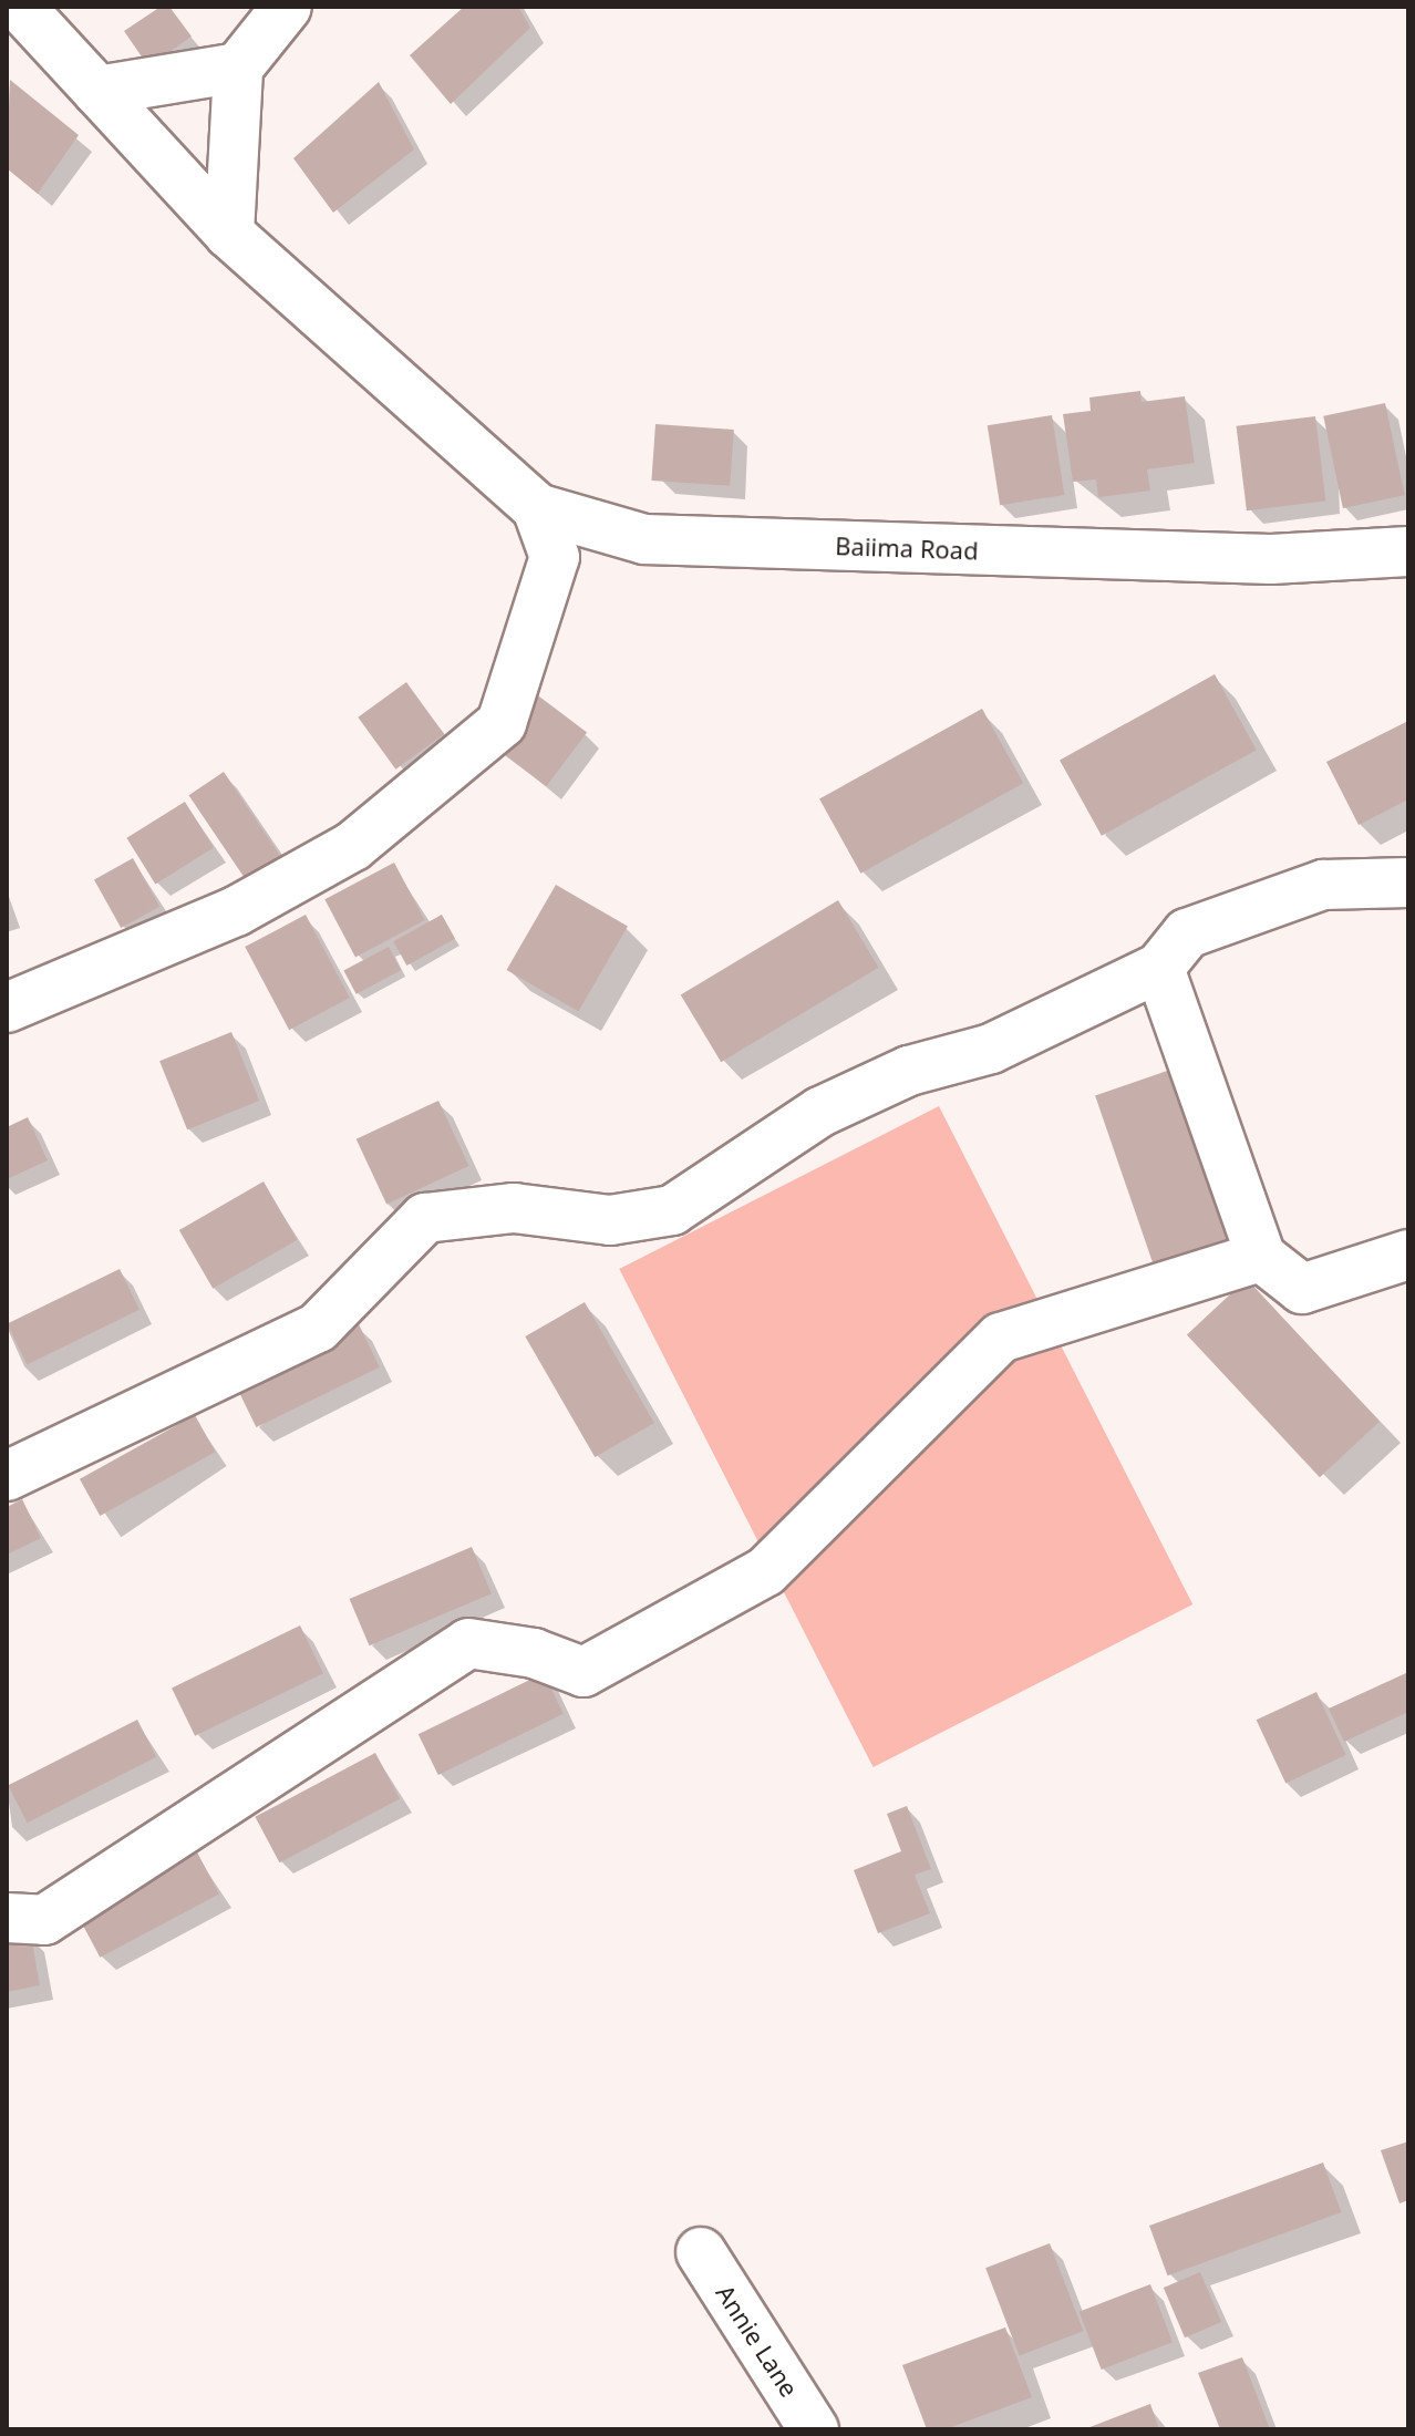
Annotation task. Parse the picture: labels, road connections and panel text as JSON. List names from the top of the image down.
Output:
{
  "streets": {
    "street": ["Baiima Road", "Annie Lane"]
  }
}
